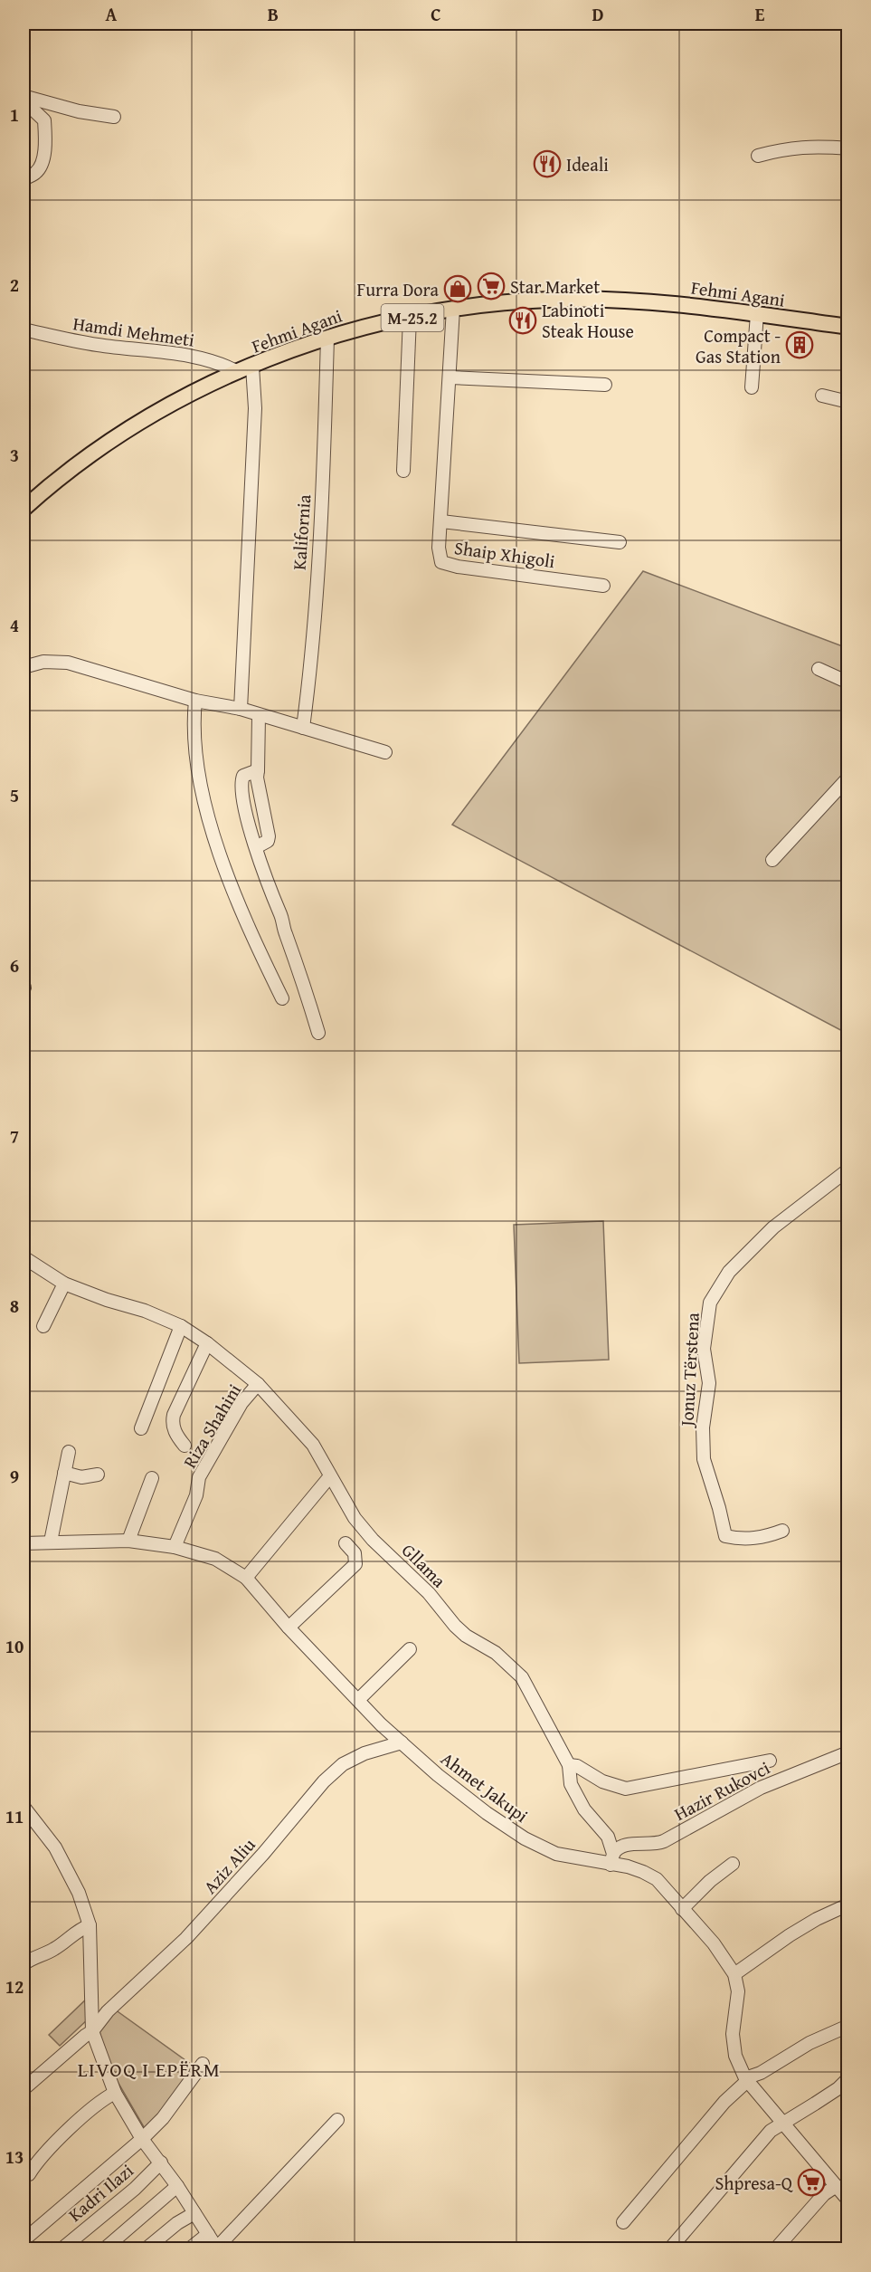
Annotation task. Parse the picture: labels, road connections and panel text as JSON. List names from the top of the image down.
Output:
{
  "streets": {
    "main road": ["Fehmi Agani", "M-25.2"],
    "street": [
      "Hamdi Mehmeti",
      "Kalifornia",
      "Shaip Xhigoli",
      "Jonuz Tërstena",
      "Riza Shahini",
      "Gllama",
      "Ahmet Jakupi",
      "Hazir Rukovci",
      "Aziz Aliu",
      "Kadri Ilazi"
    ]
  },
  "crossings": [
    ["Fehmi Agani", "Hamdi Mehmeti"],
    ["Fehmi Agani", "Kalifornia"],
    ["Fehmi Agani", "Shaip Xhigoli"],
    ["Riza Shahini", "Gllama"],
    ["Riza Shahini", "Ahmet Jakupi"],
    ["Gllama", "Ahmet Jakupi"],
    ["Gllama", "Hazir Rukovci"],
    ["Ahmet Jakupi", "Hazir Rukovci"],
    ["Ahmet Jakupi", "Aziz Aliu"]
  ],
  "districts": ["LIVOQ I EPËRM"],
  "places": {
    "restaurant": ["Ideali", "Labinoti Steak House"],
    "supermarket": ["Star Market", "Shpresa-Q"],
    "shop": ["Furra Dora"],
    "building": ["Compact - Gas Station"]
  },
  "grid": {
    "columns": [
      "A",
      "B",
      "C",
      "D",
      "E"
    ],
    "rows": [
      "1",
      "2",
      "3",
      "4",
      "5",
      "6",
      "7",
      "8",
      "9",
      "10",
      "11",
      "12",
      "13"
    ]
  }
}
